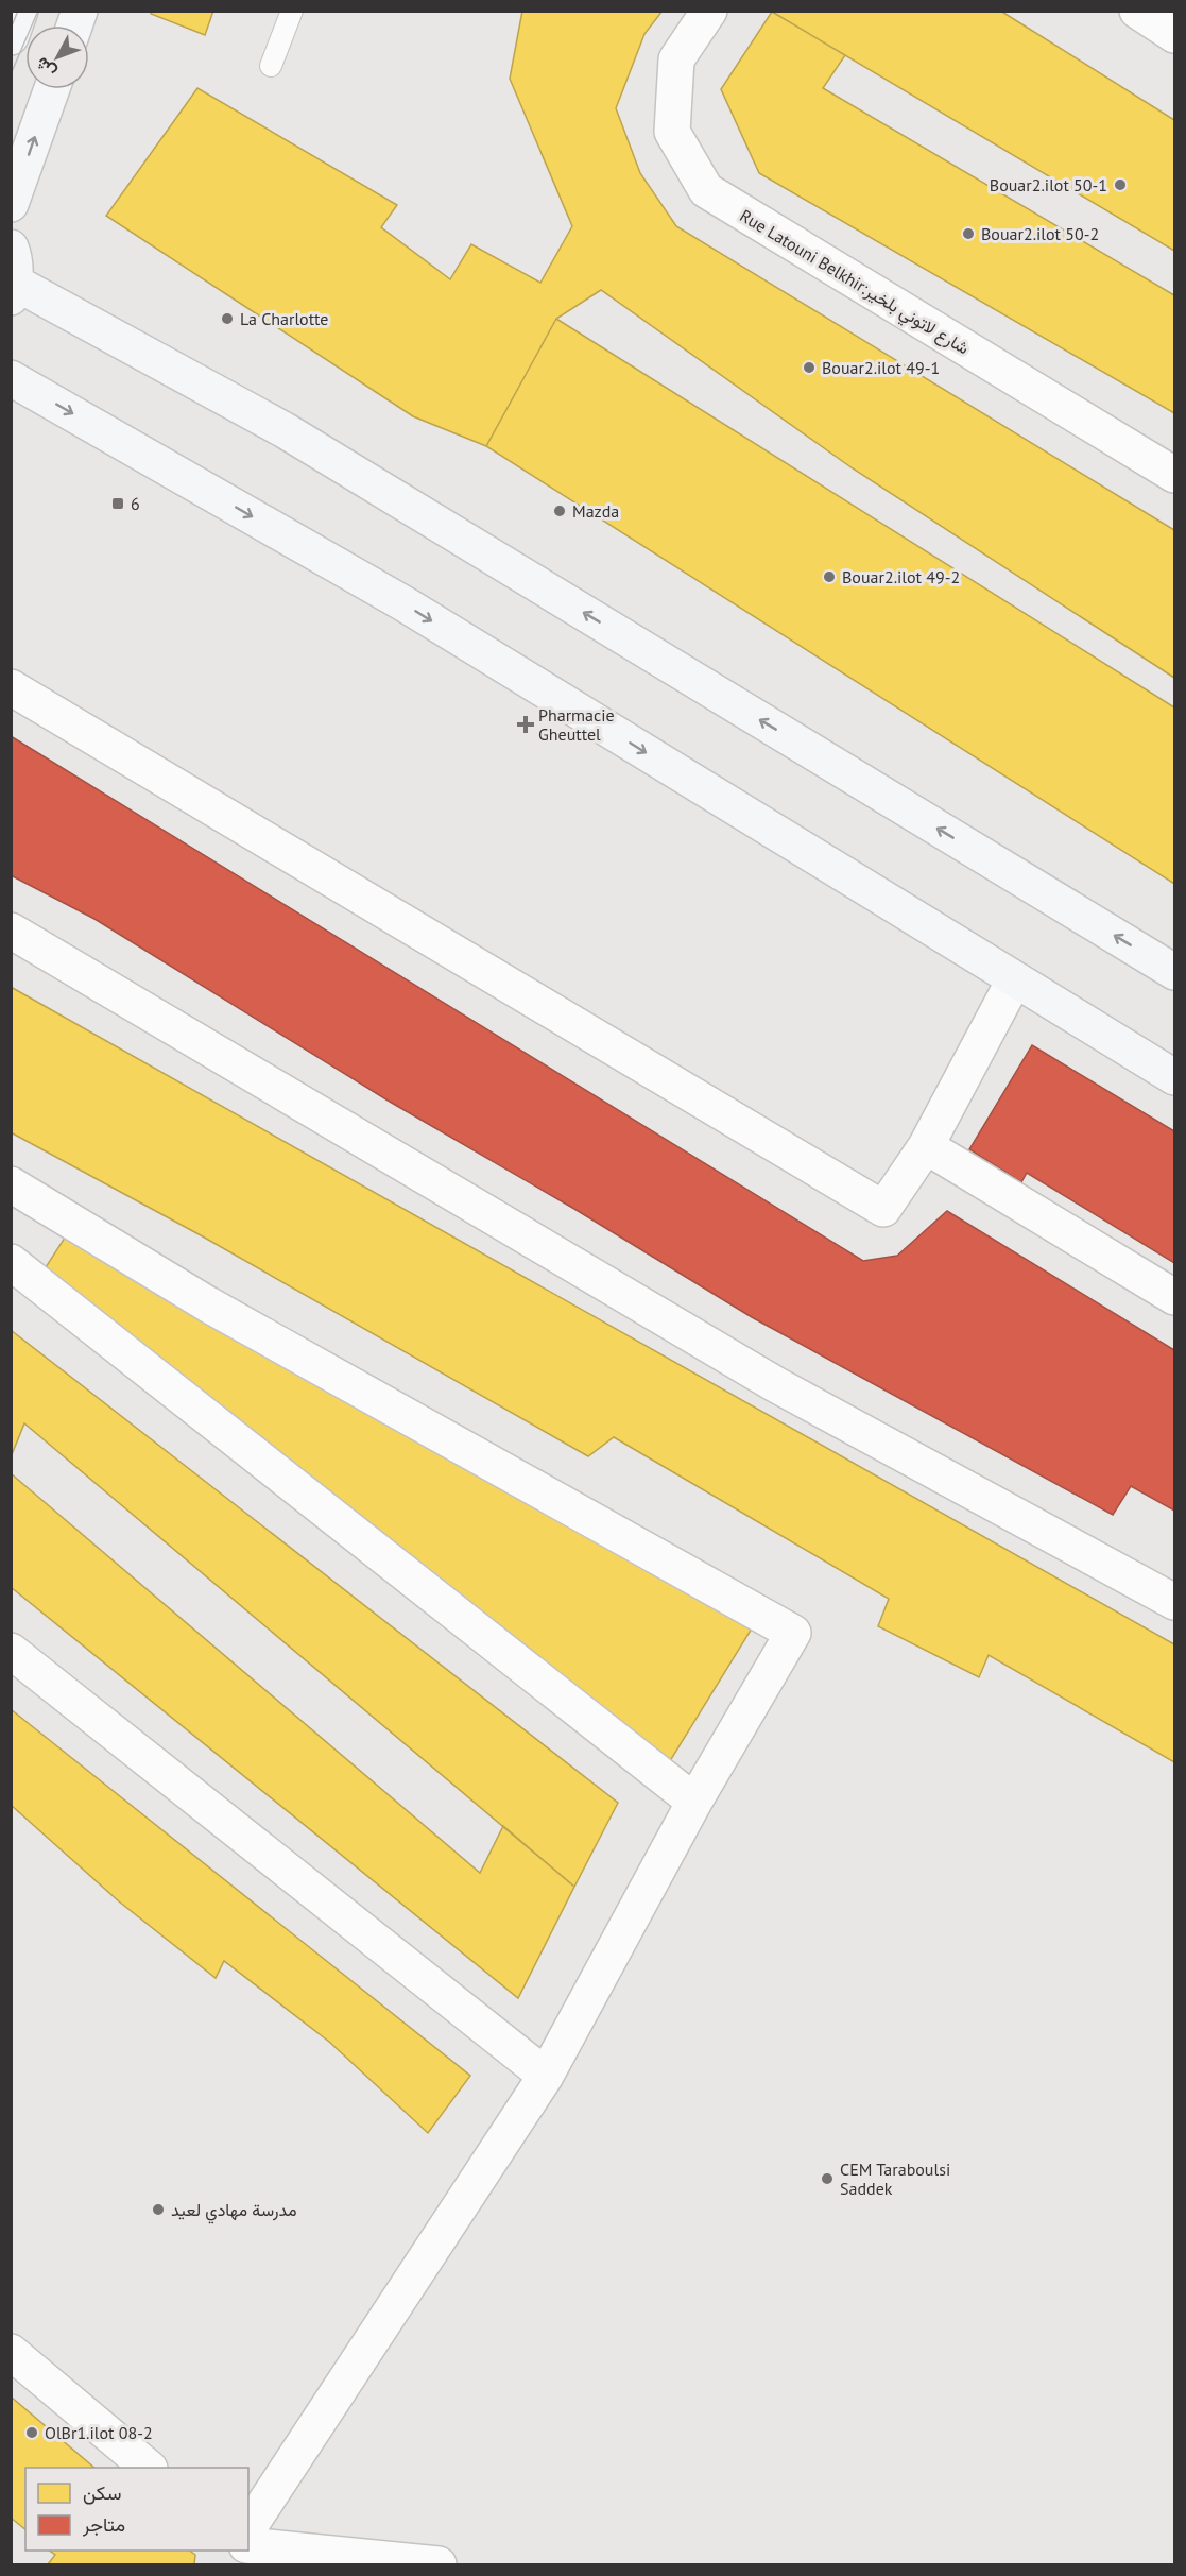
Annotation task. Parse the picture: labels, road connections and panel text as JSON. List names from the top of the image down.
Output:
{
  "streets": {
    "street": ["Rue Latouni Belkhir;شارع لاتوني بلخير"]
  },
  "places": {
    "other": [
      "Bouar2.ilot 50-1",
      "Bouar2.ilot 50-2",
      "La Charlotte",
      "Bouar2.ilot 49-1",
      "Mazda",
      "Bouar2.ilot 49-2",
      "CEM Taraboulsi Saddek",
      "مدرسة مهادي لعيد",
      "OlBr1.ilot 08-2"
    ],
    "transit": ["6"],
    "health": ["Pharmacie Gheuttel"]
  },
  "legend": ["سكن", "متاجر"],
  "north": "bottom left"
}
